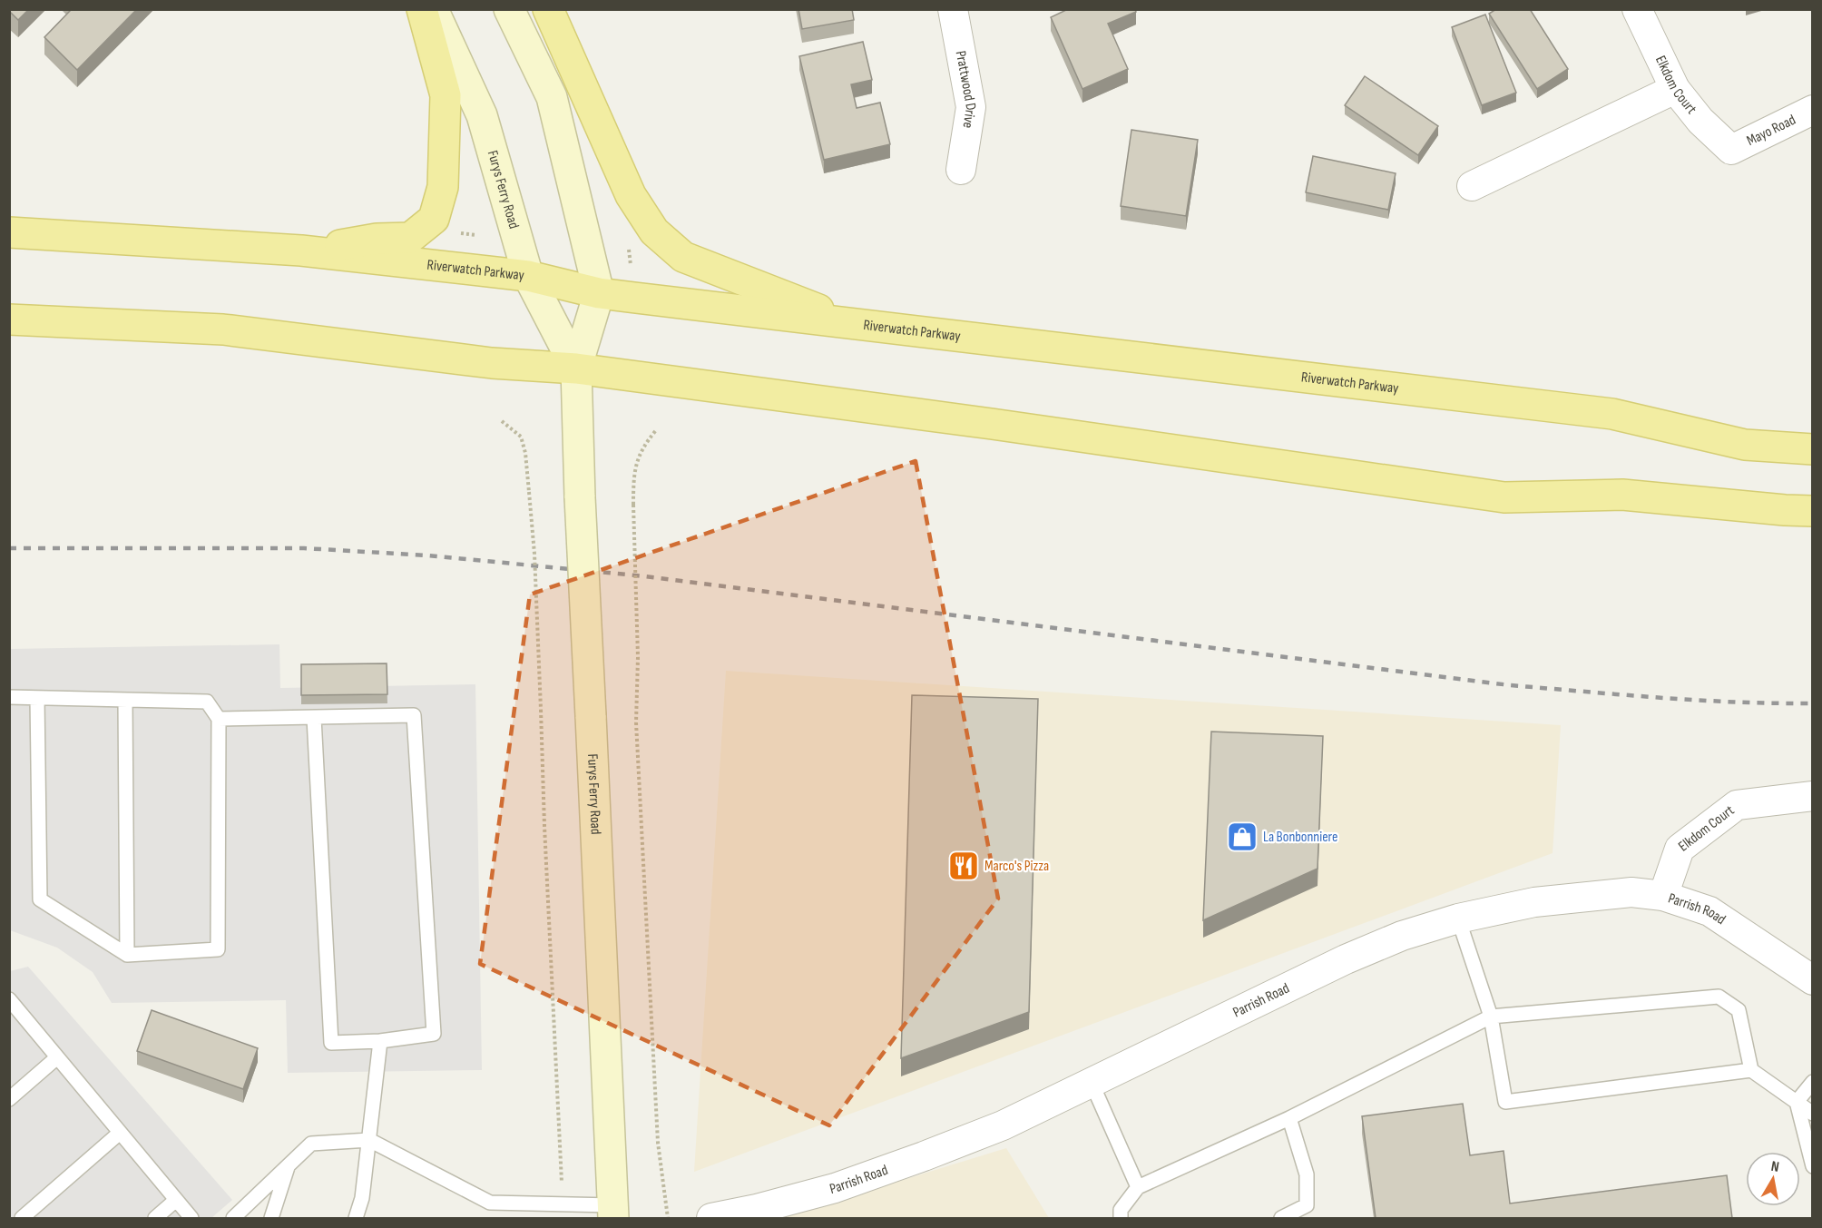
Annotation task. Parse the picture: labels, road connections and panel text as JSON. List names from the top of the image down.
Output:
{
  "streets": {
    "main road": ["Furys Ferry Road", "Riverwatch Parkway"],
    "street": [
      "Elkdom Court",
      "Prattwood Drive",
      "Mayo Road",
      "Parrish Road"
    ]
  },
  "crossings": [
    ["Elkdom Court", "Mayo Road"],
    ["Elkdom Court", "Parrish Road"],
    ["Furys Ferry Road", "Riverwatch Parkway"]
  ],
  "places": {
    "shop": ["La Bonbonniere"],
    "restaurant": ["Marco's Pizza"]
  },
  "north": "top"
}
